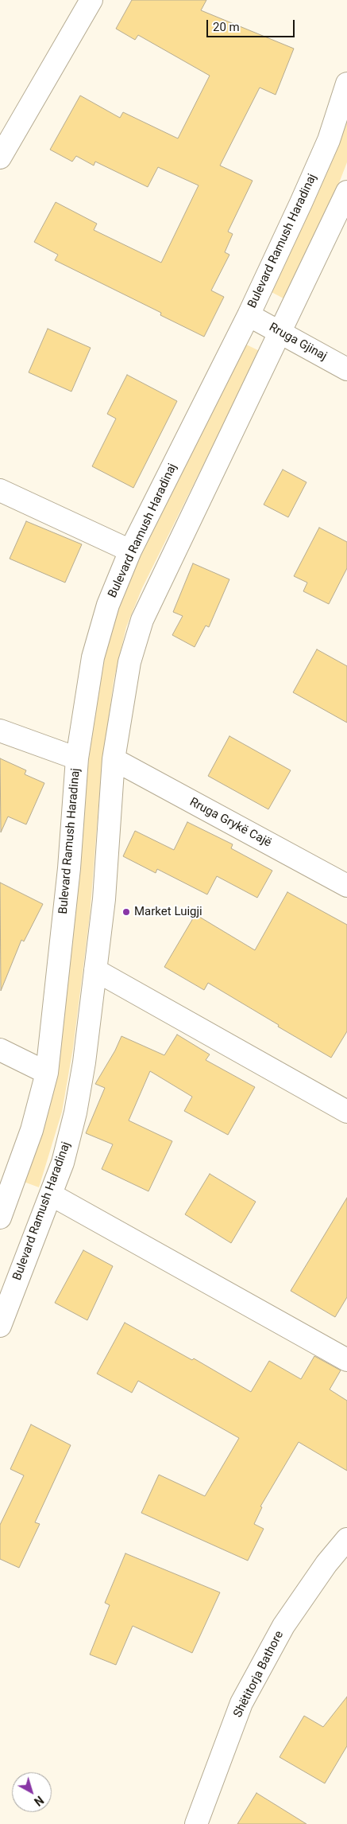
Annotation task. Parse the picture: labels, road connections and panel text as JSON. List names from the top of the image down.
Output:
{
  "streets": {
    "street": [
      "Bulevard Ramush Haradinaj",
      "Rruga Gjinaj",
      "Rruga Grykë Cajë",
      "Shëtitorja Bathore"
    ]
  },
  "crossings": [
    ["Bulevard Ramush Haradinaj", "Rruga Gjinaj"],
    ["Bulevard Ramush Haradinaj", "Rruga Grykë Cajë"]
  ],
  "places": ["Market Luigji"],
  "scale_bar": "20 m",
  "north": "bottom right"
}
